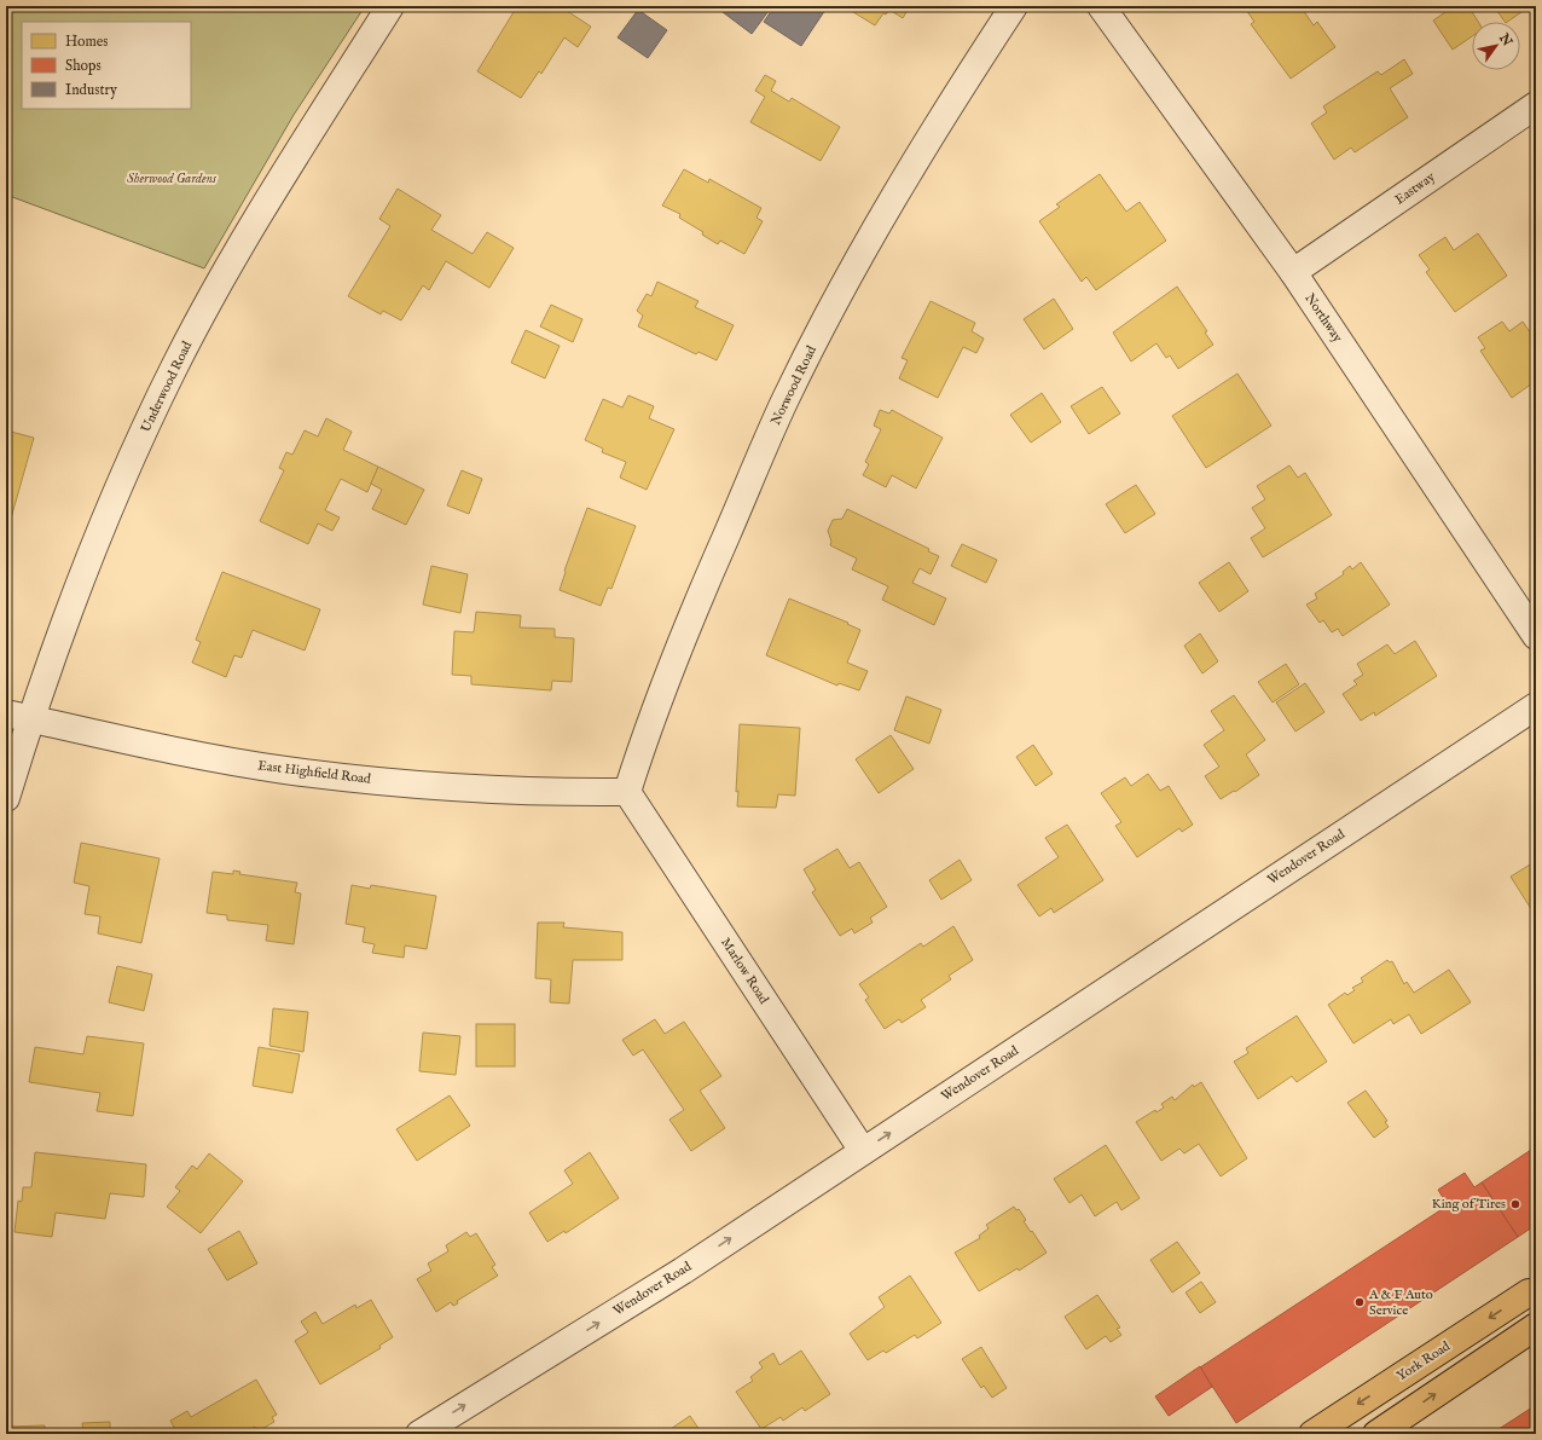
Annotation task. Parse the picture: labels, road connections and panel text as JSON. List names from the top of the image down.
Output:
{
  "streets": {
    "main road": ["York Road"],
    "street": [
      "Eastway",
      "Northway",
      "Norwood Road",
      "Underwood Road",
      "East Highfield Road",
      "Wendover Road",
      "Marlow Road"
    ]
  },
  "crossings": [
    ["Eastway", "Northway"],
    ["Norwood Road", "East Highfield Road"],
    ["Norwood Road", "Marlow Road"],
    ["Underwood Road", "East Highfield Road"],
    ["East Highfield Road", "Marlow Road"],
    ["Wendover Road", "Marlow Road"]
  ],
  "one_way": ["Wendover Road"],
  "parks": ["Sherwood Gardens"],
  "places": ["King of Tires", "A & F Auto Service"],
  "legend": ["Homes", "Shops", "Industry"],
  "north": "top right"
}
